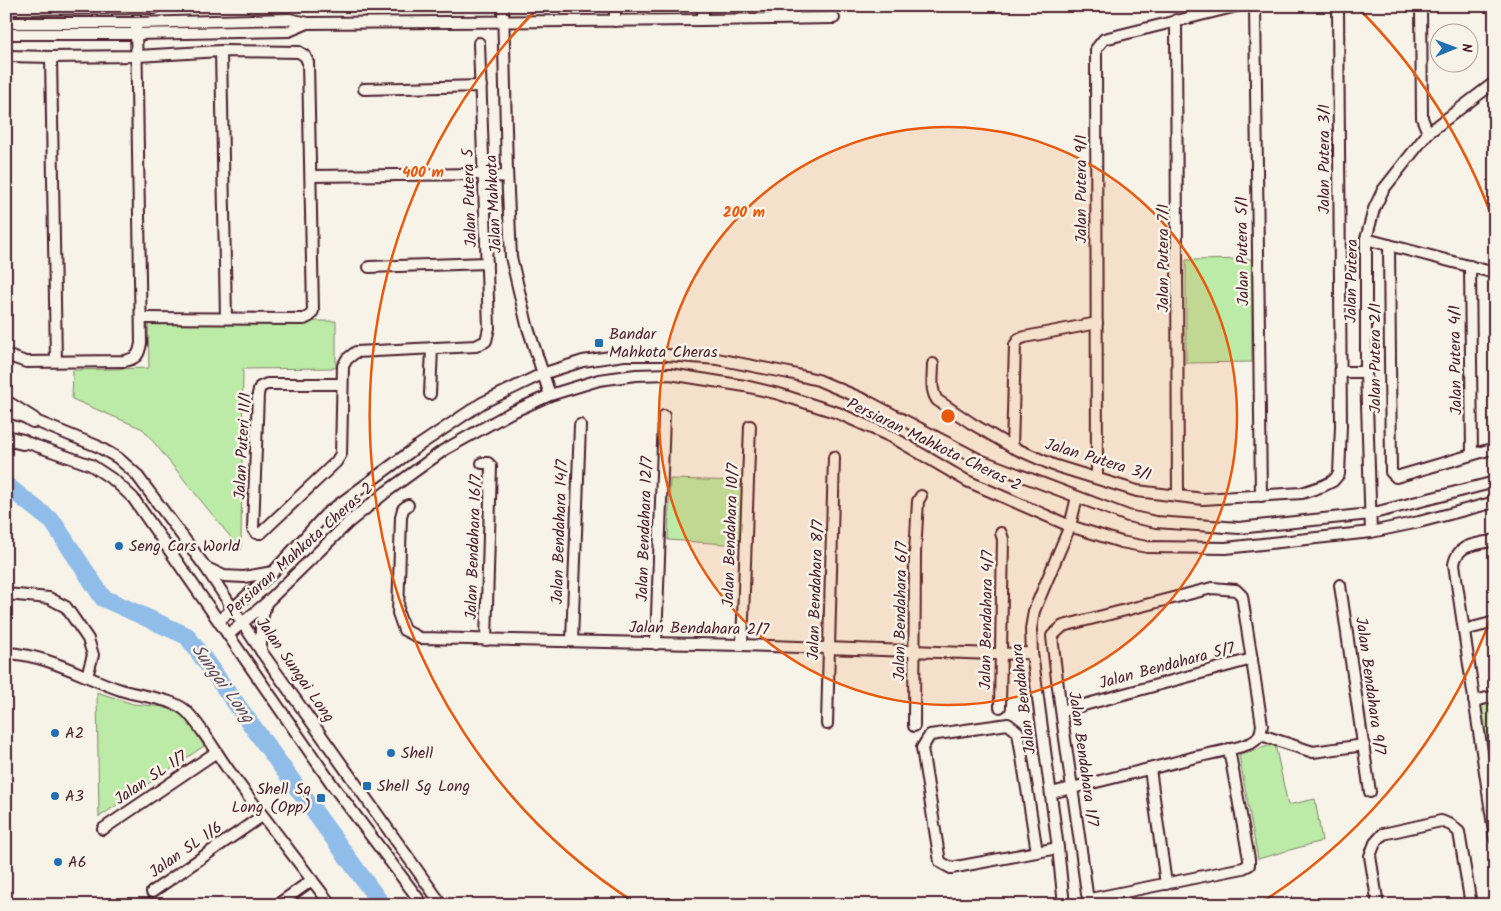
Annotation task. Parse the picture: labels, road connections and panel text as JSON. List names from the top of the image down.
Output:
{
  "streets": {
    "street": [
      "Jalan Putera 3/1",
      "Jalan Putera 9/1",
      "Jalan Putera 5",
      "Jalan Mahkota",
      "Jalan Putera 5/1",
      "Jalan Putera 7/1",
      "Jalan Putera",
      "Jalan Putera 2/1",
      "Jalan Putera 4/1",
      "Persiaran Mahkota Cheras 2",
      "Jalan Puteri 11/1",
      "Jalan Bendahara 12/7",
      "Jalan Bendahara 14/7",
      "Jalan Bendahara 10/7",
      "Jalan Bendahara 16/7",
      "Jalan Bendahara 8/7",
      "Jalan Bendahara 6/7",
      "Jalan Bendahara 4/7",
      "Jalan Bendahara 2/7",
      "Jalan Bendahara 5/7",
      "Jalan Sungai Long",
      "Jalan Bendahara 9/7",
      "Jalan Bendahara",
      "Jalan Bendahara 1/7",
      "Jalan SL 1/7",
      "Jalan SL 1/6"
    ]
  },
  "crossings": [
    ["Jalan Putera 3/1", "Jalan Putera 9/1"],
    ["Jalan Putera 3/1", "Jalan Putera 5/1"],
    ["Jalan Putera 3/1", "Jalan Putera 7/1"],
    ["Jalan Putera 9/1", "Jalan Putera 7/1"],
    ["Jalan Mahkota", "Persiaran Mahkota Cheras 2"],
    ["Jalan Putera", "Persiaran Mahkota Cheras 2"],
    ["Jalan Putera 2/1", "Jalan Putera 4/1"],
    ["Persiaran Mahkota Cheras 2", "Jalan Sungai Long"],
    ["Persiaran Mahkota Cheras 2", "Jalan Bendahara"],
    ["Jalan Bendahara 12/7", "Jalan Bendahara 2/7"],
    ["Jalan Bendahara 14/7", "Jalan Bendahara 2/7"],
    ["Jalan Bendahara 10/7", "Jalan Bendahara 2/7"],
    ["Jalan Bendahara 16/7", "Jalan Bendahara 2/7"],
    ["Jalan Bendahara 8/7", "Jalan Bendahara 2/7"],
    ["Jalan Bendahara 6/7", "Jalan Bendahara 2/7"],
    ["Jalan Bendahara 4/7", "Jalan Bendahara 2/7"],
    ["Jalan Bendahara 2/7", "Jalan Bendahara"],
    ["Jalan Bendahara 5/7", "Jalan Bendahara 1/7"]
  ],
  "water": ["Sungai Long"],
  "places": {
    "transit": ["Bandar Mahkota Cheras", "Shell Sg Long", "Shell Sg Long (Opp)"],
    "other": [
      "Seng Cars World",
      "A2",
      "Shell",
      "A3",
      "A6"
    ]
  },
  "north": "right",
  "rings": ["400 m", "200 m"]
}
